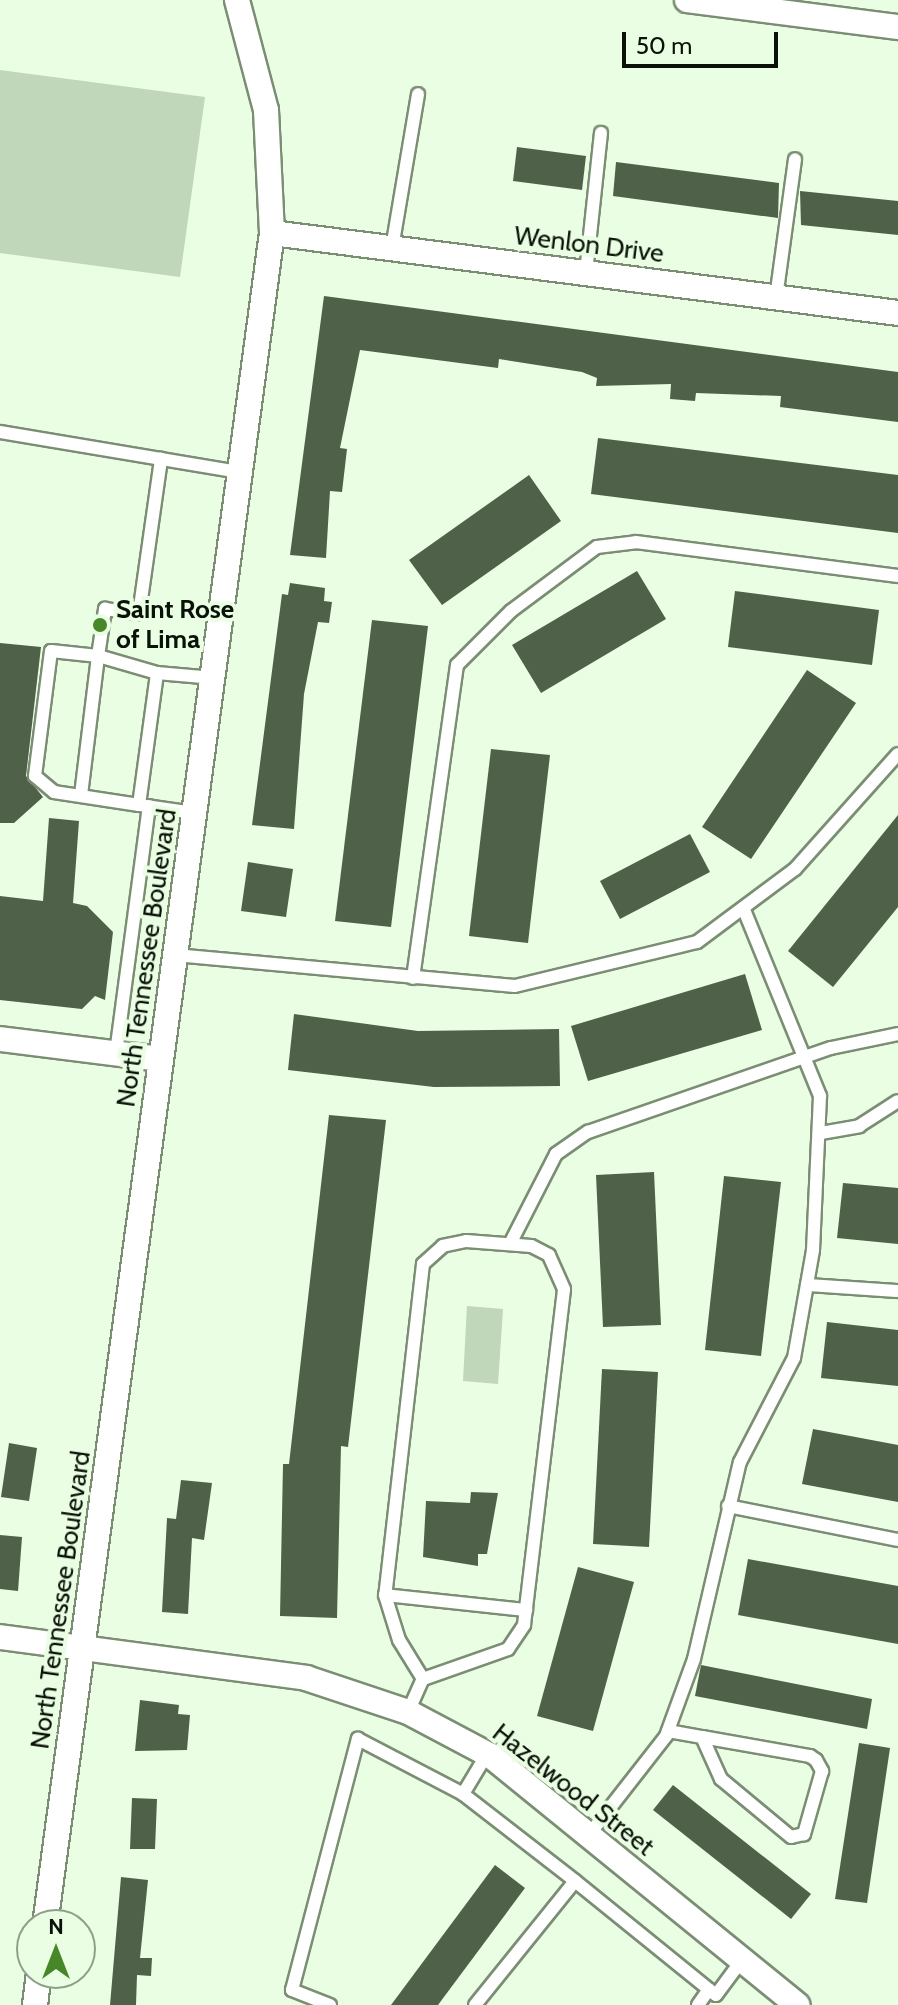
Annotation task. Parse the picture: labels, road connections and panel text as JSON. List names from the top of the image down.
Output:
{
  "streets": {
    "street": ["Wenlon Drive", "North Tennessee Boulevard", "Hazelwood Street"]
  },
  "crossings": [
    ["Wenlon Drive", "North Tennessee Boulevard"],
    ["North Tennessee Boulevard", "Hazelwood Street"]
  ],
  "places": ["Saint Rose of Lima"],
  "scale_bar": "50 m",
  "north": "top"
}
